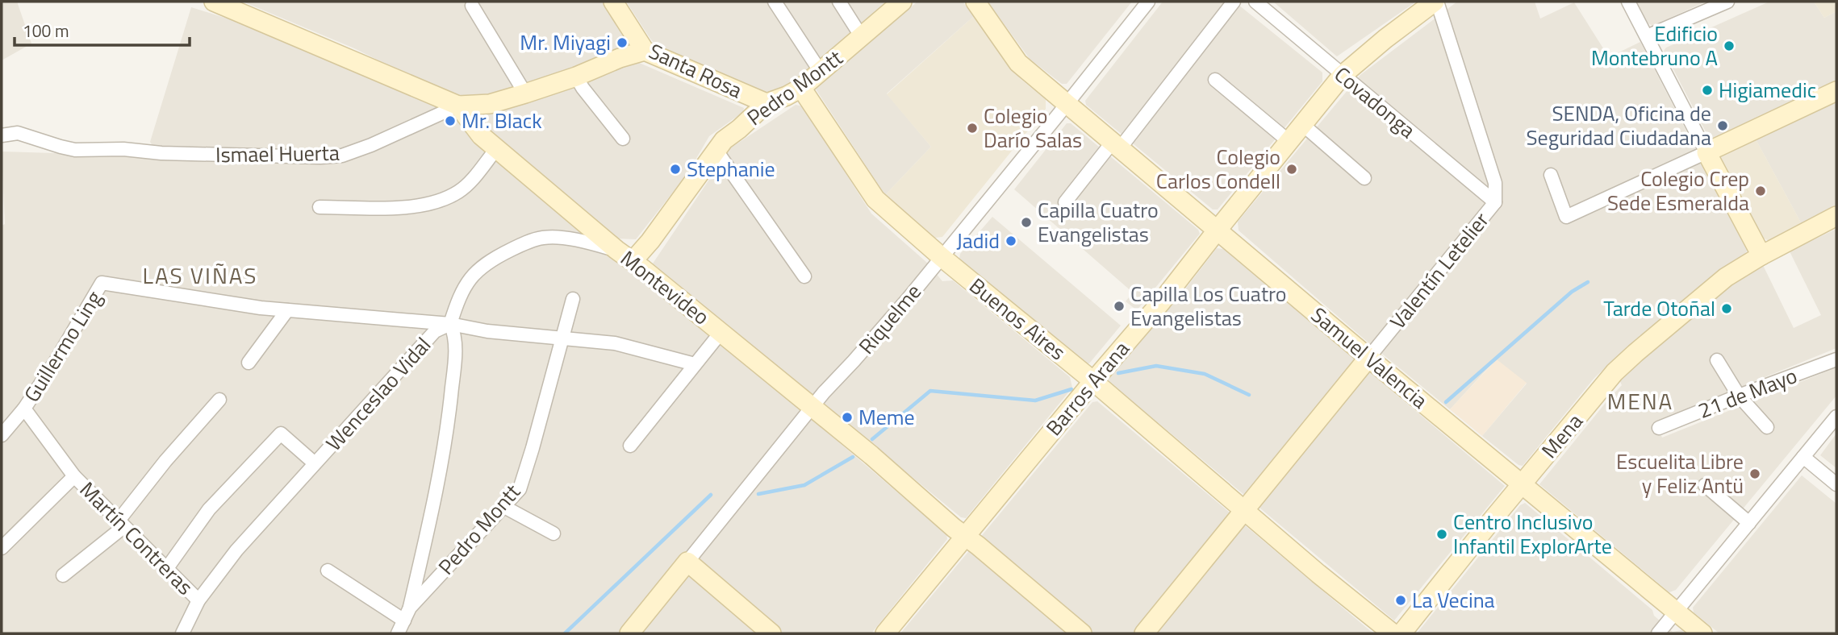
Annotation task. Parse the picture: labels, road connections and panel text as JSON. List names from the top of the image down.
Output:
{
  "streets": {
    "street": [
      "Santa Rosa",
      "Pedro Montt",
      "Covadonga",
      "Ismael Huerta",
      "Valentín Letelier",
      "Montevideo",
      "Riquelme",
      "Buenos Aires",
      "Guillermo Ling",
      "Samuel Valencia",
      "Barros Arana",
      "21 de Mayo",
      "Wenceslao Vidal",
      "Mena",
      "Martín Contreras"
    ]
  },
  "crossings": [
    ["Santa Rosa", "Pedro Montt"],
    ["Santa Rosa", "Ismael Huerta"],
    ["Pedro Montt", "Montevideo"],
    ["Pedro Montt", "Buenos Aires"],
    ["Covadonga", "Valentín Letelier"],
    ["Covadonga", "Barros Arana"],
    ["Ismael Huerta", "Montevideo"],
    ["Valentín Letelier", "Buenos Aires"],
    ["Valentín Letelier", "Samuel Valencia"],
    ["Valentín Letelier", "Barros Arana"],
    ["Montevideo", "Riquelme"],
    ["Montevideo", "Barros Arana"],
    ["Montevideo", "Wenceslao Vidal"],
    ["Riquelme", "Buenos Aires"],
    ["Riquelme", "Samuel Valencia"],
    ["Buenos Aires", "Barros Arana"],
    ["Guillermo Ling", "Martín Contreras"],
    ["Samuel Valencia", "Barros Arana"],
    ["Samuel Valencia", "Mena"],
    ["Wenceslao Vidal", "Martín Contreras"]
  ],
  "districts": ["LAS VIÑAS", "MENA"],
  "places": [
    "Mr. Miyagi",
    "Edificio Montebruno A",
    "Higiamedic",
    "Mr. Black",
    "SENDA, Oficina de Seguridad Ciudadana",
    "Colegio Darío Salas",
    "Stephanie",
    "Colegio Carlos Condell",
    "Colegio Crep Sede Esmeralda",
    "Capilla Cuatro Evangelistas",
    "Jadid",
    "Capilla Los Cuatro Evangelistas",
    "Tarde Otoñal",
    "Meme",
    "Escuelita Libre y Feliz Antü",
    "Centro Inclusivo Infantil ExplorArte",
    "La Vecina"
  ],
  "scale_bar": "100 m"
}
